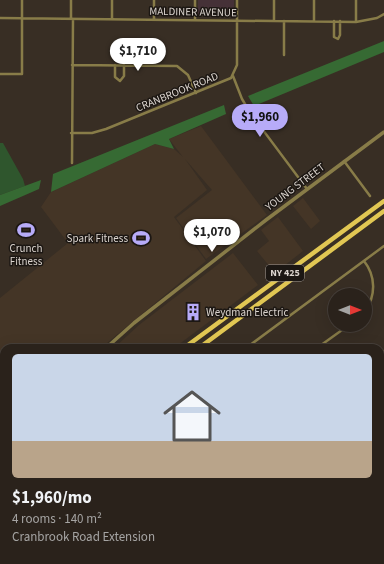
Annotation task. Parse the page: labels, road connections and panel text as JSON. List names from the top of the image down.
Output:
{
  "streets": {
    "main road": ["NY 425"],
    "street": ["MALDINER AVENUE", "CRANBROOK ROAD", "YOUNG STREET"]
  },
  "crossings": [
    ["MALDINER AVENUE", "CRANBROOK ROAD"]
  ],
  "places": {
    "sports": ["Crunch Fitness", "Spark Fitness"],
    "building": ["Weydman Electric"]
  },
  "north": "right",
  "page": {
    "price": ["$1,710", "$1,960", "$1,070"],
    "list": [
      {
        "name": "$1,960/mo",
        "note": "4 rooms · 140 m² · Cranbrook Road Extension"
      }
    ]
  }
}
